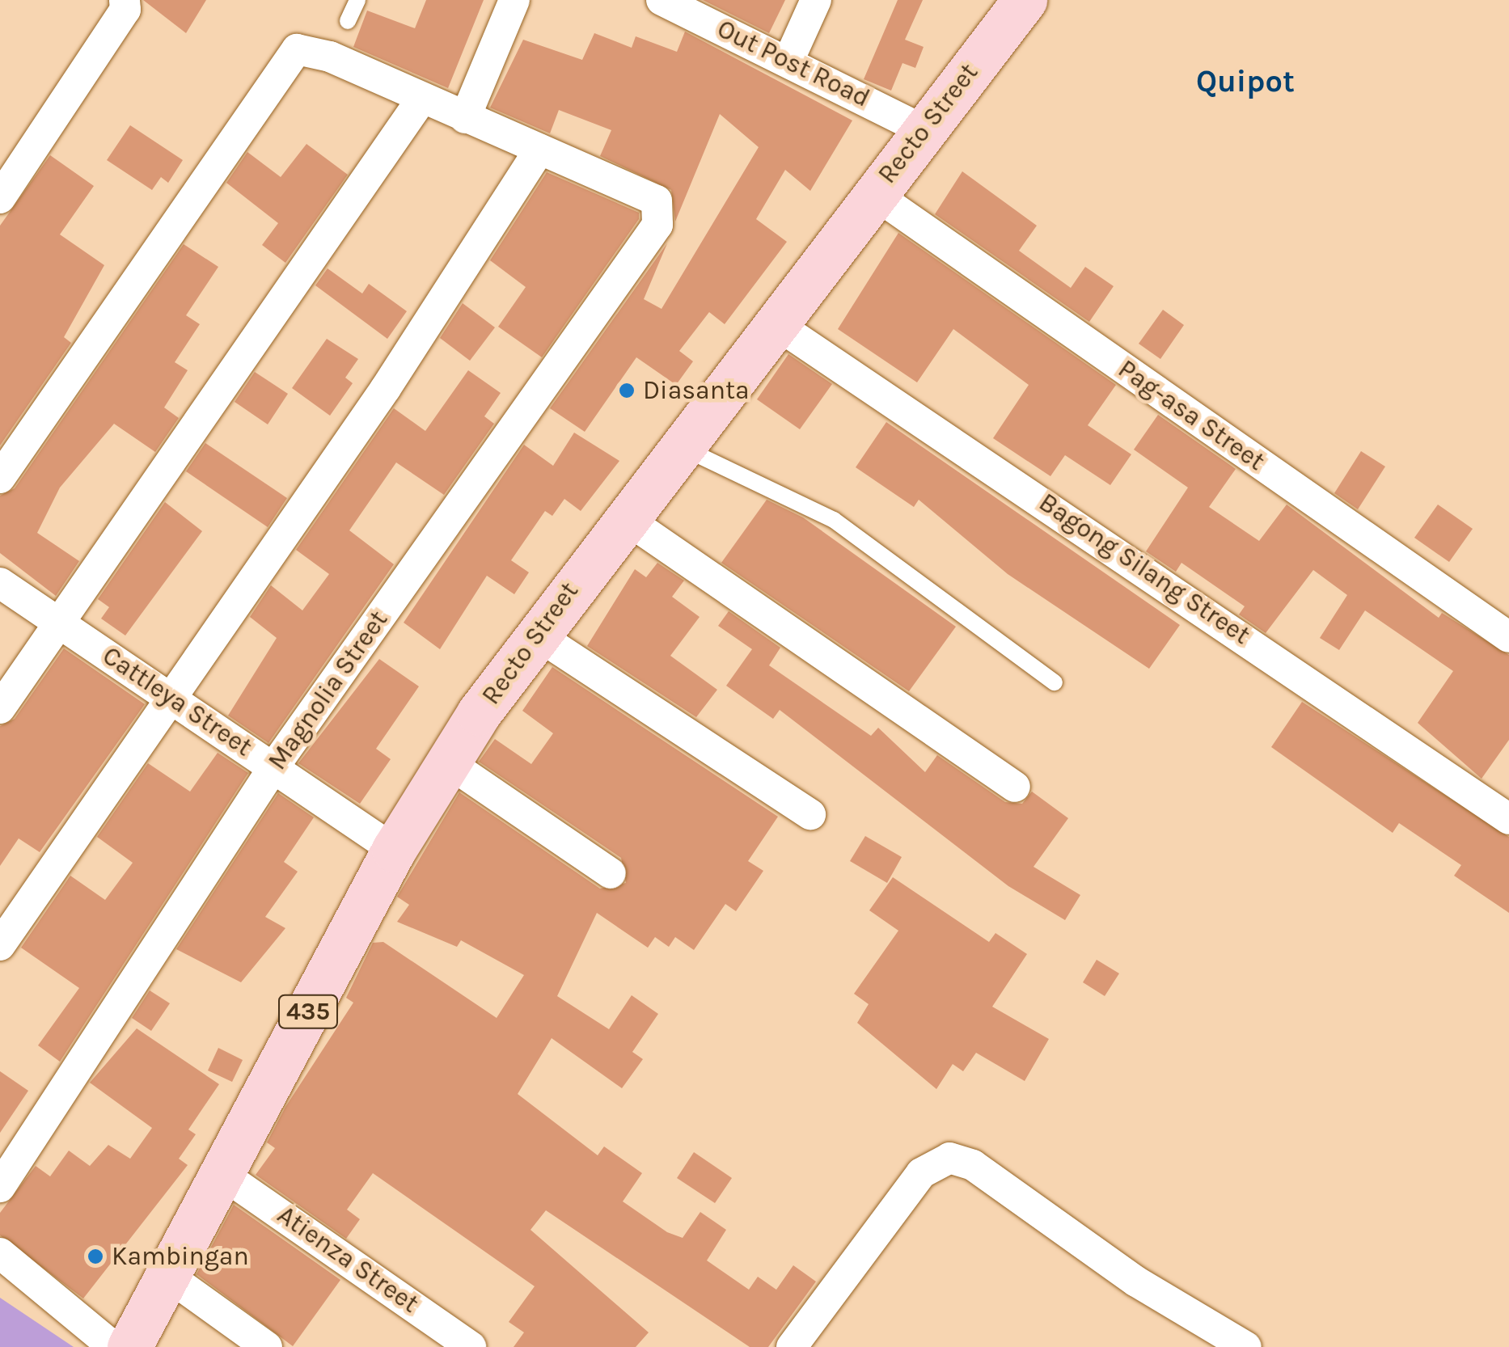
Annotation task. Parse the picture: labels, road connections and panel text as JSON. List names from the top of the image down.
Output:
{
  "streets": {
    "main road": ["Recto Street", "435"],
    "street": [
      "Out Post Road",
      "Pag-asa Street",
      "Bagong Silang Street",
      "Magnolia Street",
      "Cattleya Street",
      "Atienza Street"
    ]
  },
  "crossings": [
    ["Out Post Road", "Recto Street"],
    ["Recto Street", "Pag-asa Street"],
    ["Recto Street", "Bagong Silang Street"],
    ["Recto Street", "Cattleya Street"],
    ["Recto Street", "Atienza Street"],
    ["Magnolia Street", "Cattleya Street"]
  ],
  "districts": ["Quipot"],
  "places": ["Diasanta", "Kambingan"]
}
